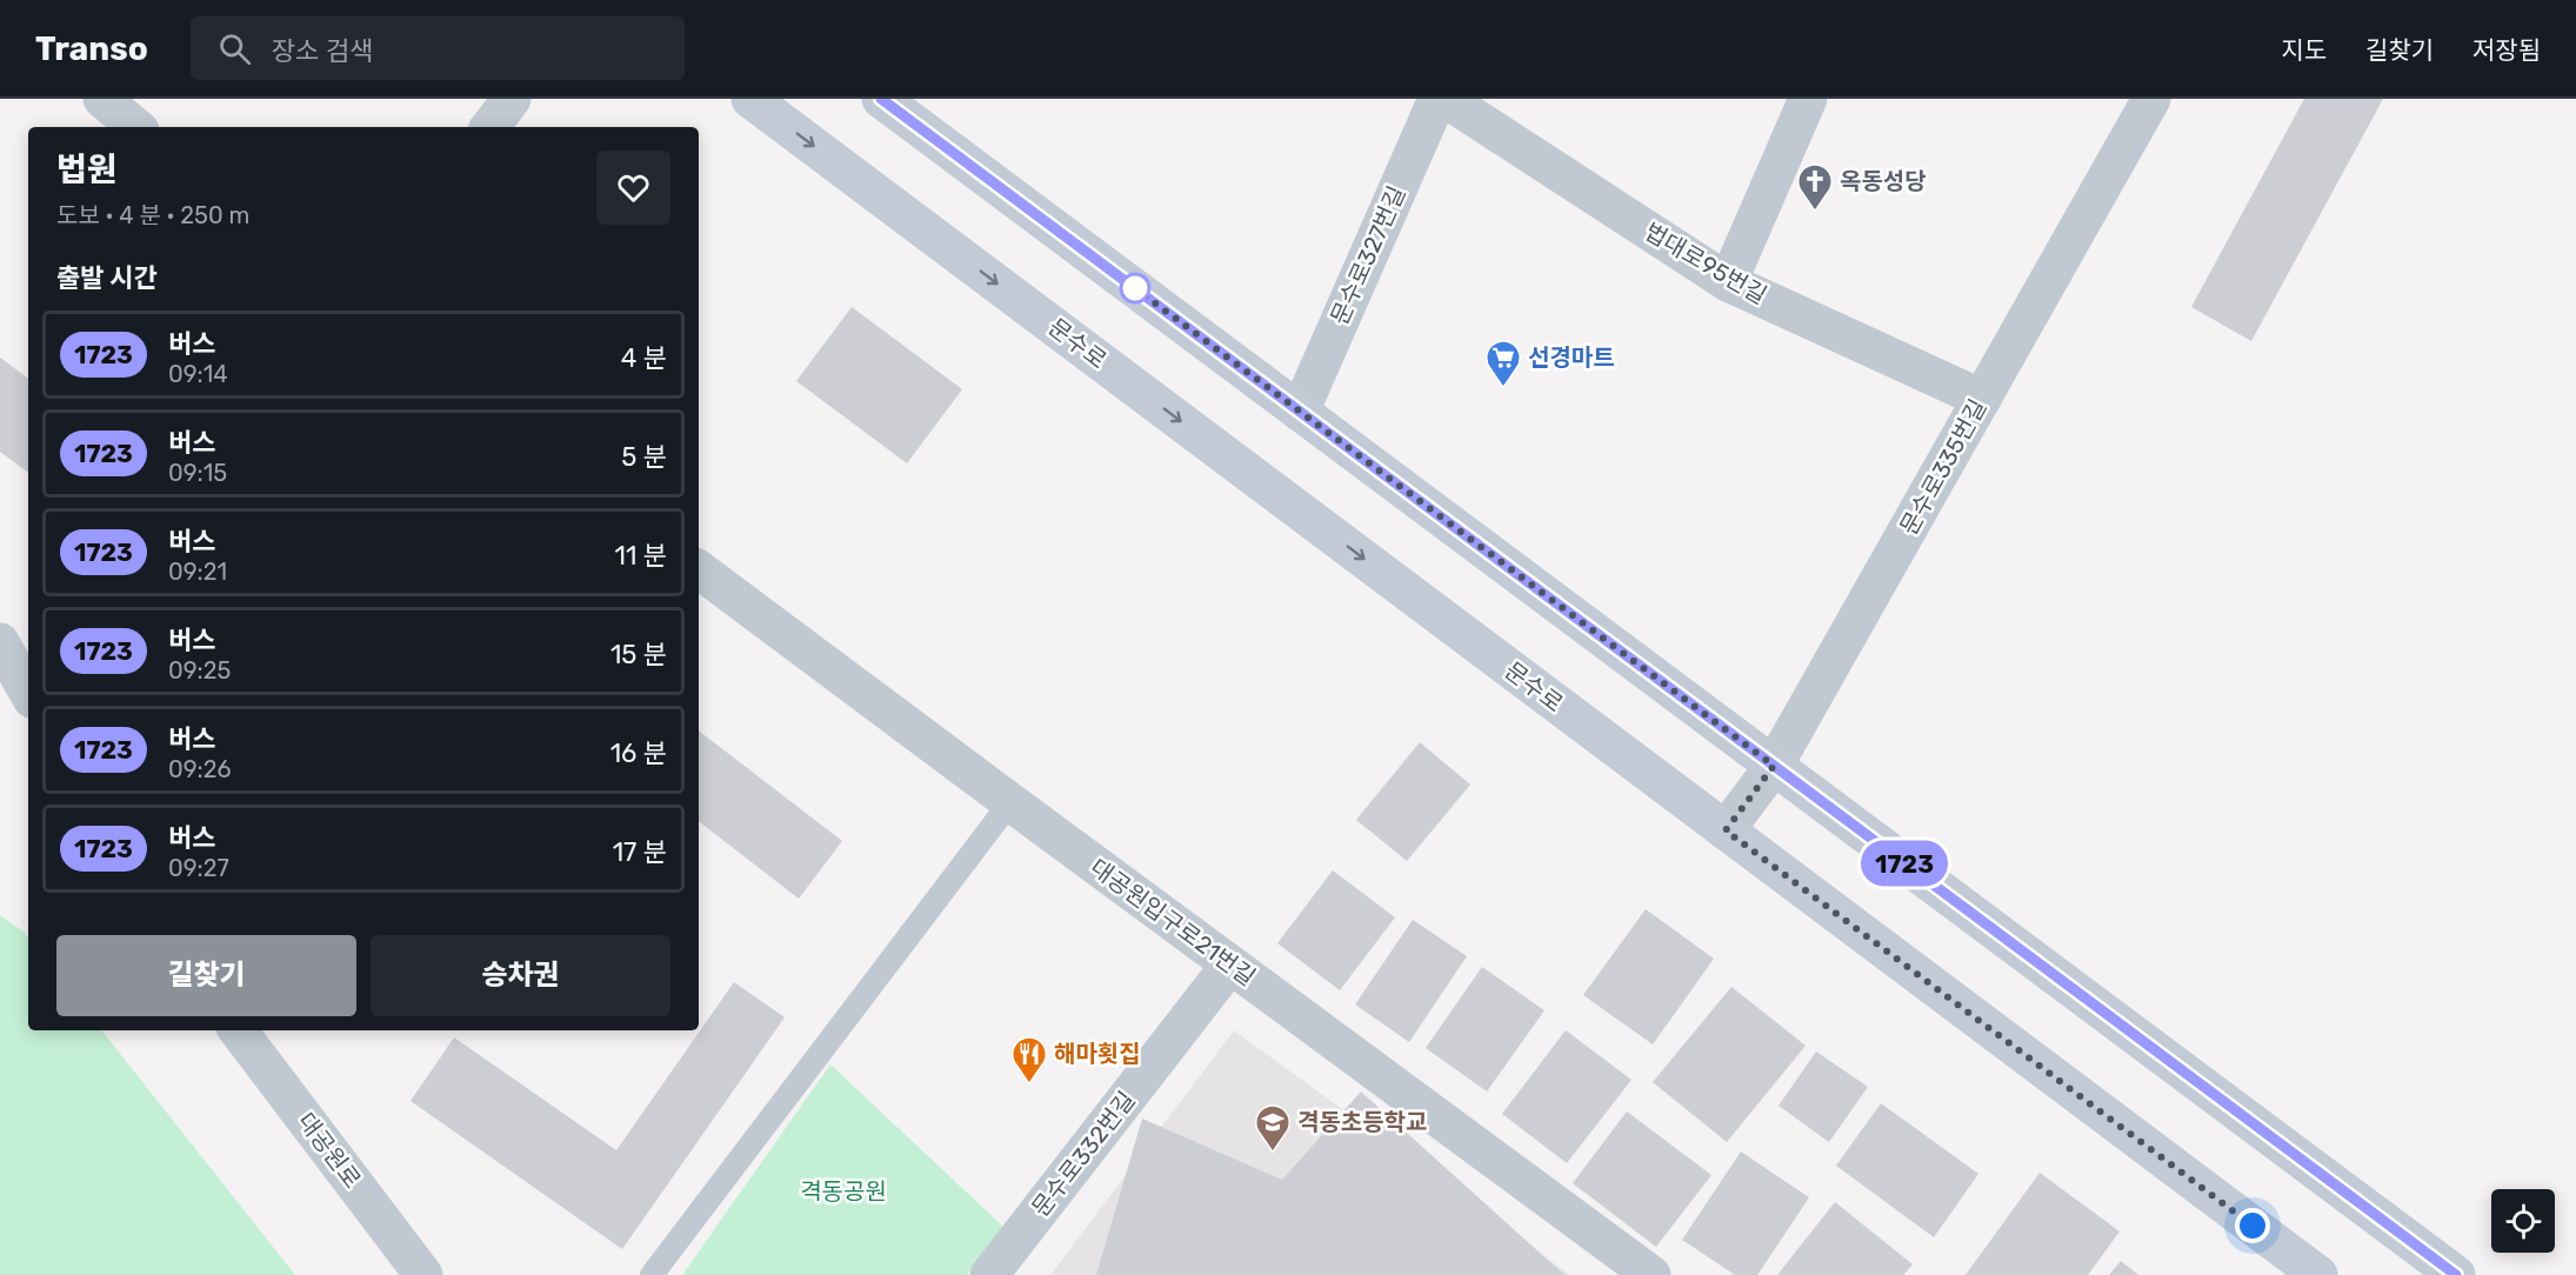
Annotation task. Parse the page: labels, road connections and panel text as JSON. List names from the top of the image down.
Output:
{
  "streets": {
    "main road": ["문수로"],
    "street": [
      "문수로327번길",
      "법대로95번길",
      "문수로335번길",
      "대공원입구로21번길",
      "대공원로",
      "문수로332번길"
    ]
  },
  "crossings": [
    ["법대로95번길", "문수로335번길"],
    ["문수로", "문수로335번길"],
    ["대공원입구로21번길", "문수로332번길"]
  ],
  "parks": ["격동공원"],
  "places": {
    "church": ["옥동성당"],
    "supermarket": ["선경마트"],
    "restaurant": ["해마횟집"],
    "school or university": ["격동초등학교"]
  },
  "lines": ["bus line 1723"],
  "page": {
    "header": "Transo",
    "search": "장소 검색",
    "nav": ["지도", "길찾기", "저장됨"],
    "on_map": "1723",
    "heading": [
      ["법원", "도보 · 4 분 · 250 m"],
      "출발 시간"
    ],
    "list": [
      {
        "mark": "1723",
        "name": "버스",
        "note": "09:14",
        "value": "4 분"
      },
      {
        "mark": "1723",
        "name": "버스",
        "note": "09:15",
        "value": "5 분"
      },
      {
        "mark": "1723",
        "name": "버스",
        "note": "09:21",
        "value": "11 분"
      },
      {
        "mark": "1723",
        "name": "버스",
        "note": "09:25",
        "value": "15 분"
      },
      {
        "mark": "1723",
        "name": "버스",
        "note": "09:26",
        "value": "16 분"
      },
      {
        "mark": "1723",
        "name": "버스",
        "note": "09:27",
        "value": "17 분"
      }
    ],
    "buttons": ["길찾기", "승차권"]
  }
}
